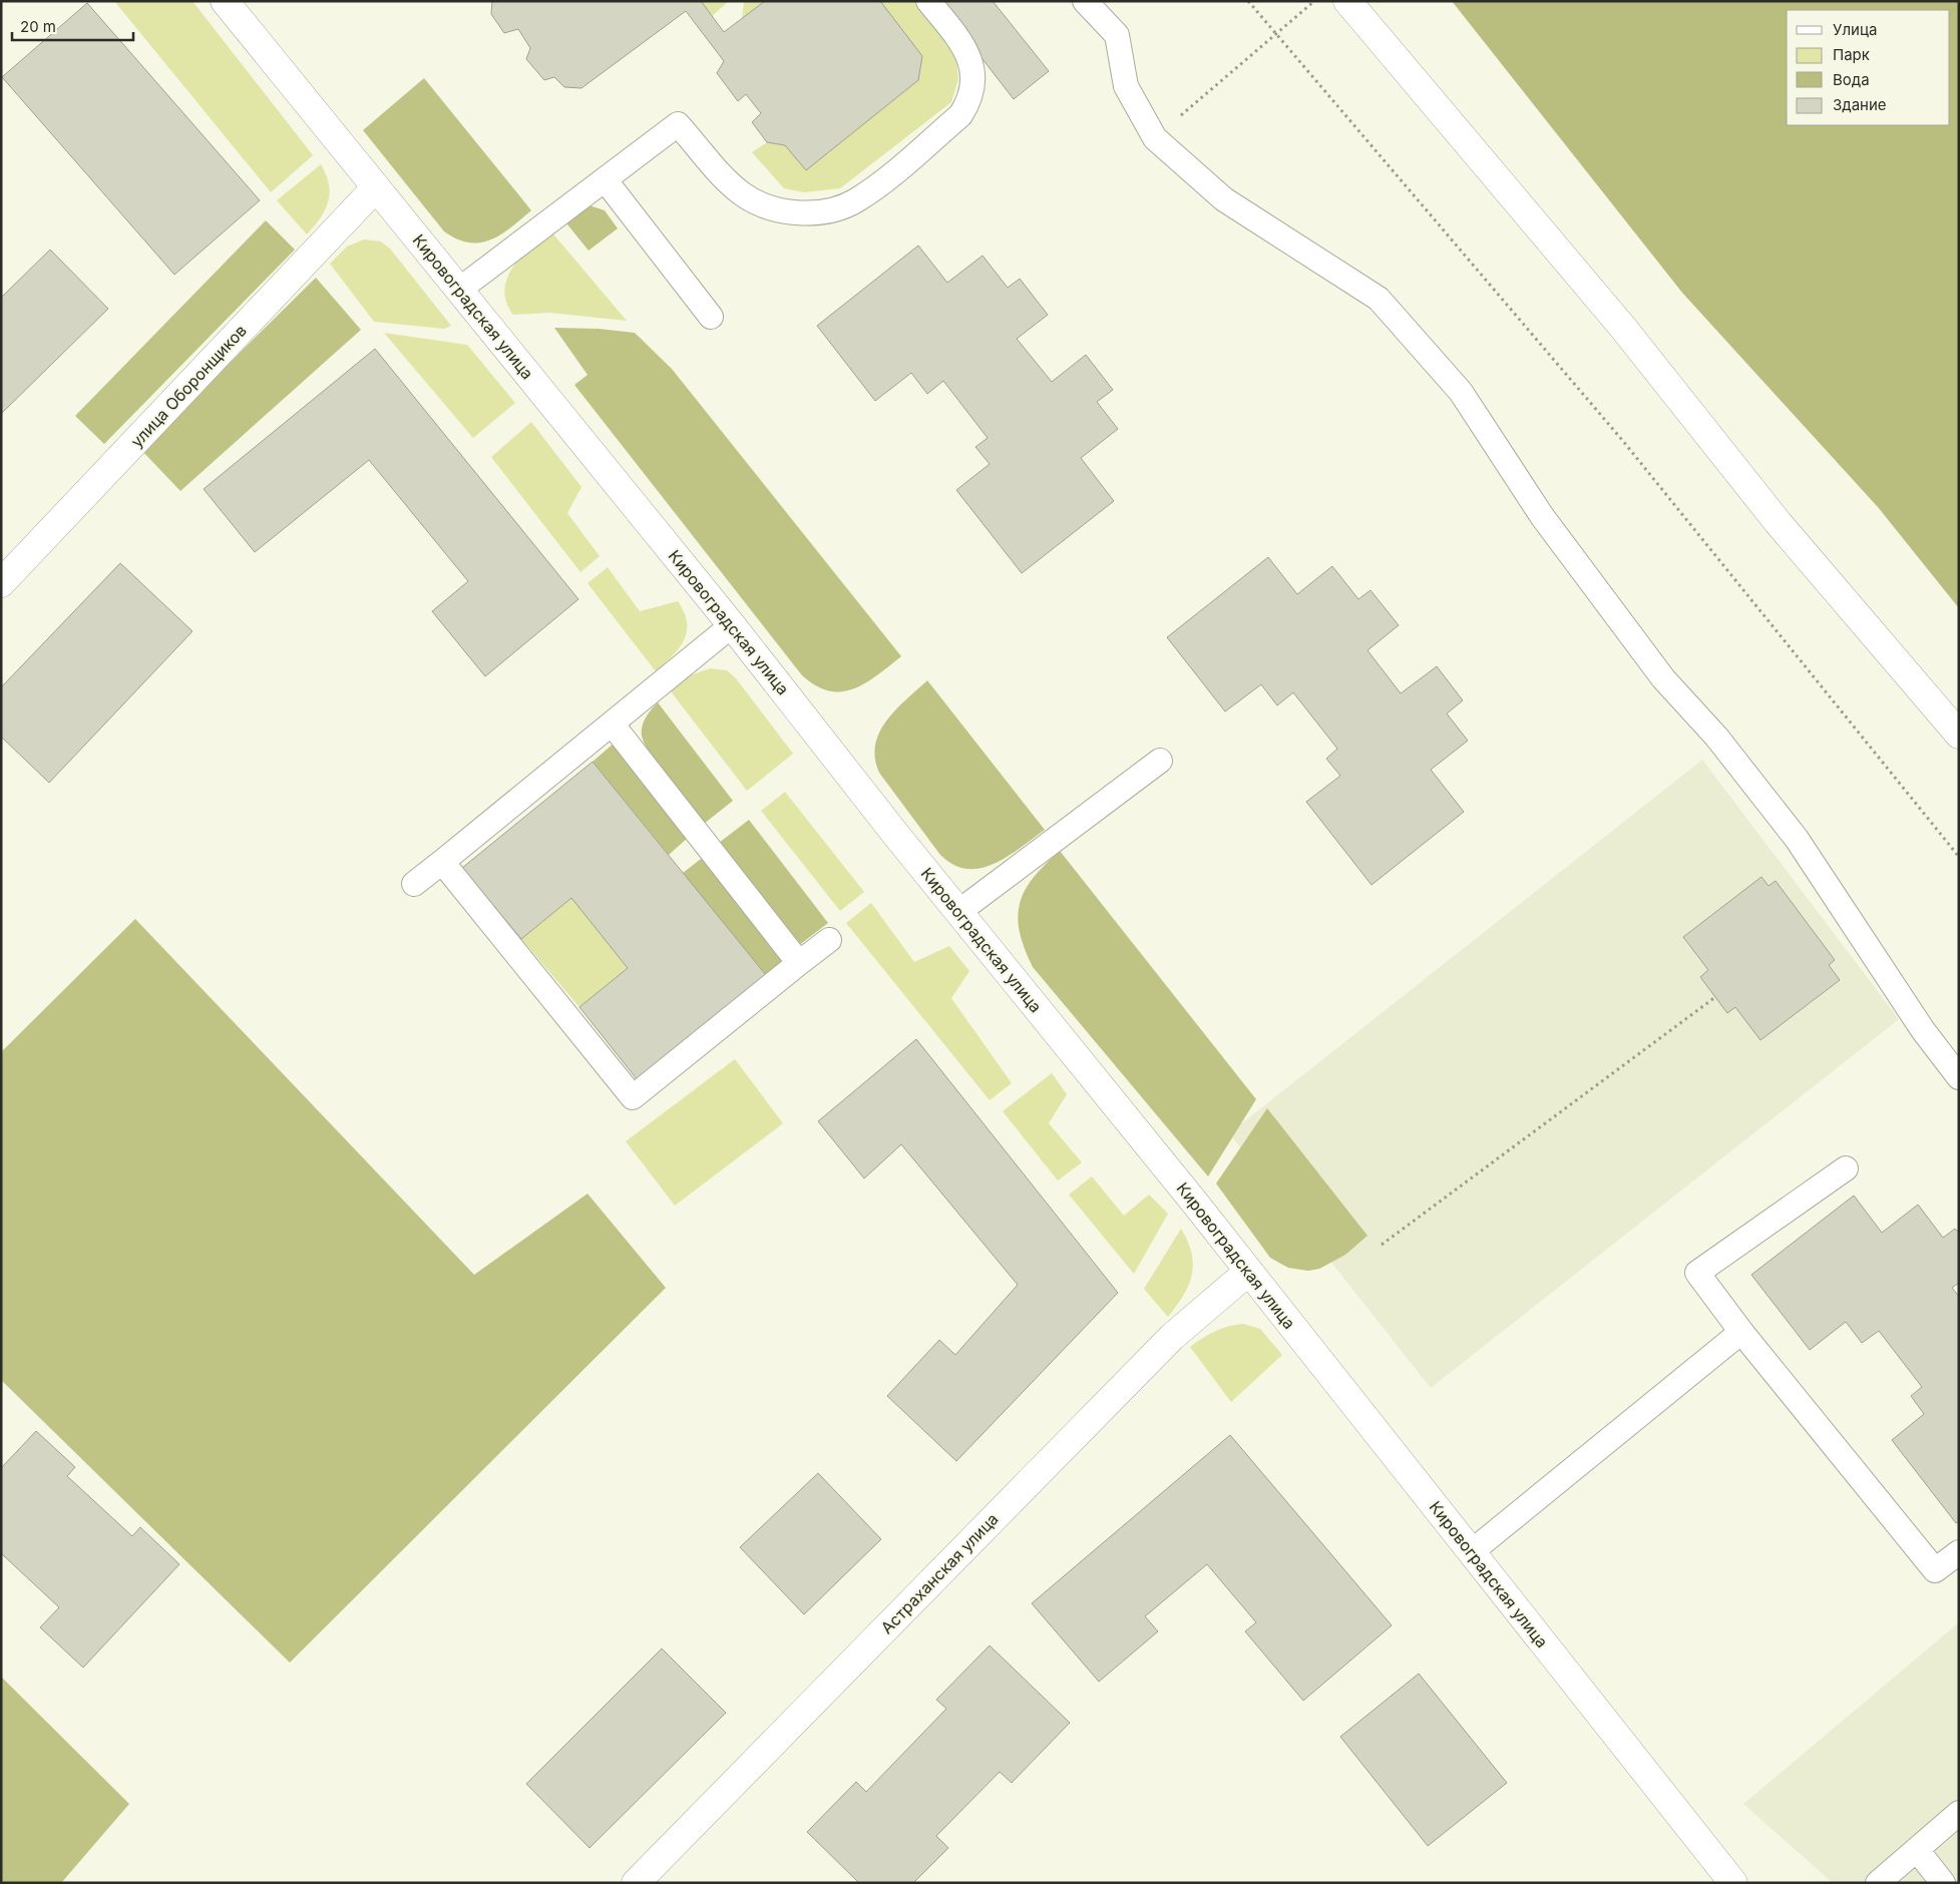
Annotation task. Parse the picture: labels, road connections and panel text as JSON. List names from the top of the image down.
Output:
{
  "streets": {
    "street": ["Кировоградская улица", "улица Оборонщиков", "Астраханская улица"]
  },
  "crossings": [
    ["Кировоградская улица", "улица Оборонщиков"],
    ["Кировоградская улица", "Астраханская улица"]
  ],
  "legend": [
    "Улица",
    "Парк",
    "Вода",
    "Здание"
  ],
  "scale_bar": "20 m"
}
